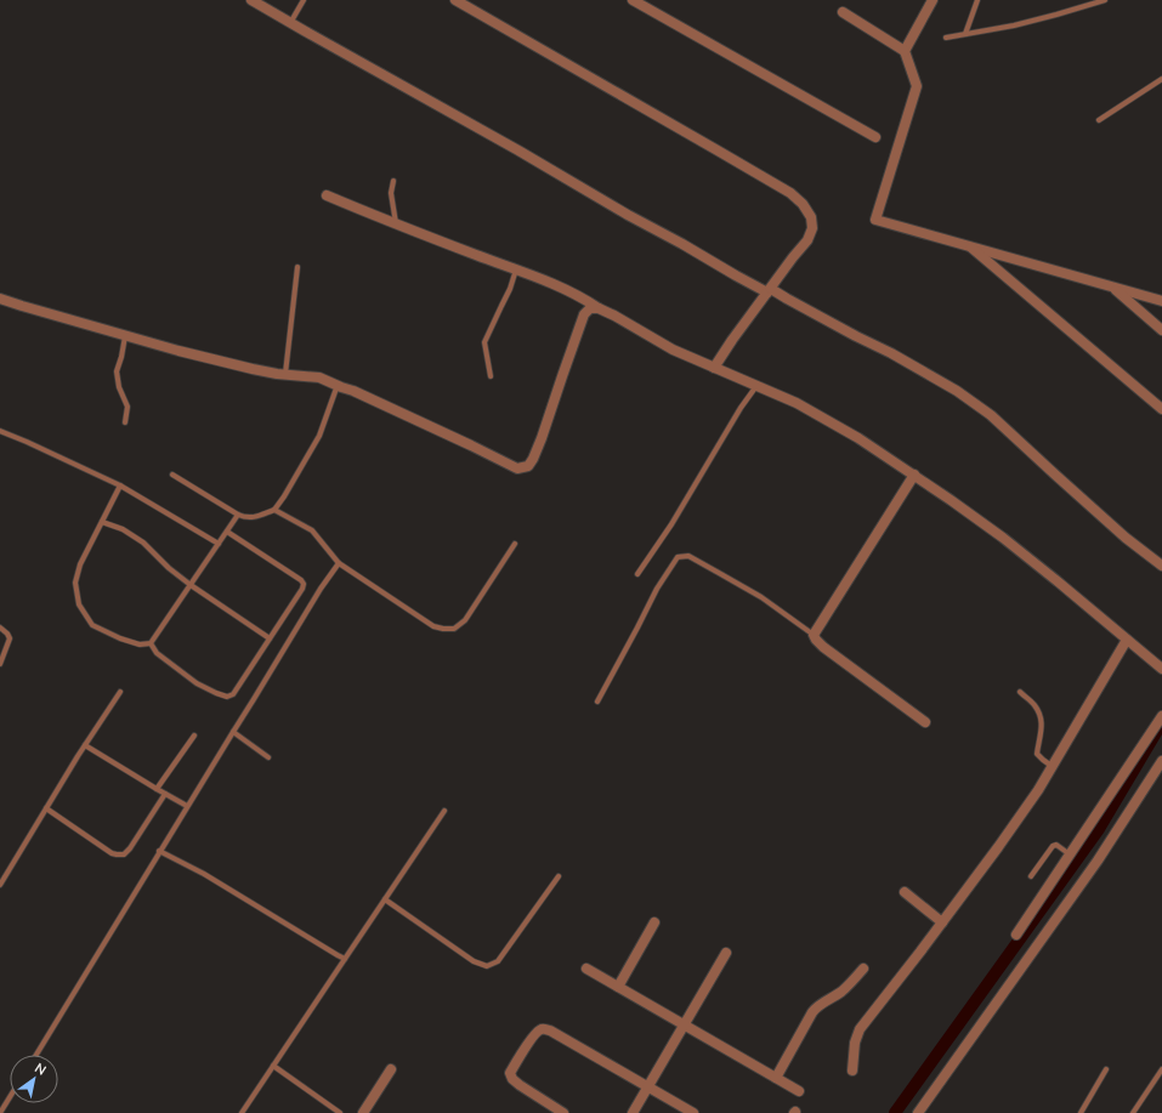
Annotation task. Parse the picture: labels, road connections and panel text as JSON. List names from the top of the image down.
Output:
{
  "north": "top right"
}
